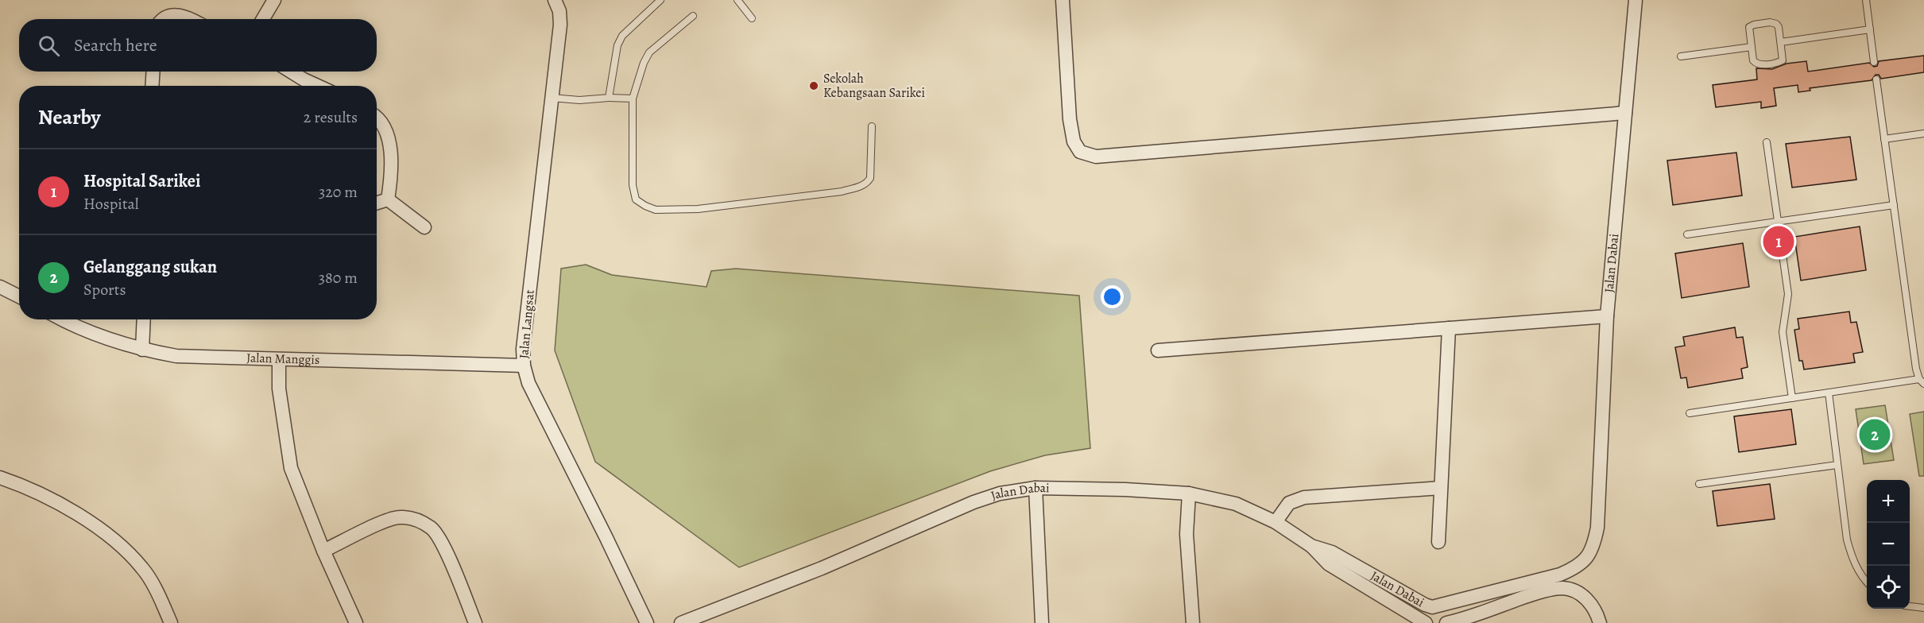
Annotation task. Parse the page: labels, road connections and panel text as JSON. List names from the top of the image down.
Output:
{
  "streets": {
    "street": ["Jalan Dabai", "Jalan Langsat", "Jalan Manggis"]
  },
  "crossings": [
    ["Jalan Langsat", "Jalan Manggis"]
  ],
  "places": ["Sekolah Kebangsaan Sarikei"],
  "page": {
    "search": "Search here",
    "heading": ["Nearby", "2 results"],
    "list": [
      {
        "mark": "1",
        "name": "Hospital Sarikei",
        "note": "Hospital",
        "value": "320 m"
      },
      {
        "mark": "2",
        "name": "Gelanggang sukan",
        "note": "Sports",
        "value": "380 m"
      }
    ],
    "pins": ["1", "2"],
    "map_buttons": ["+", "−"]
  }
}
